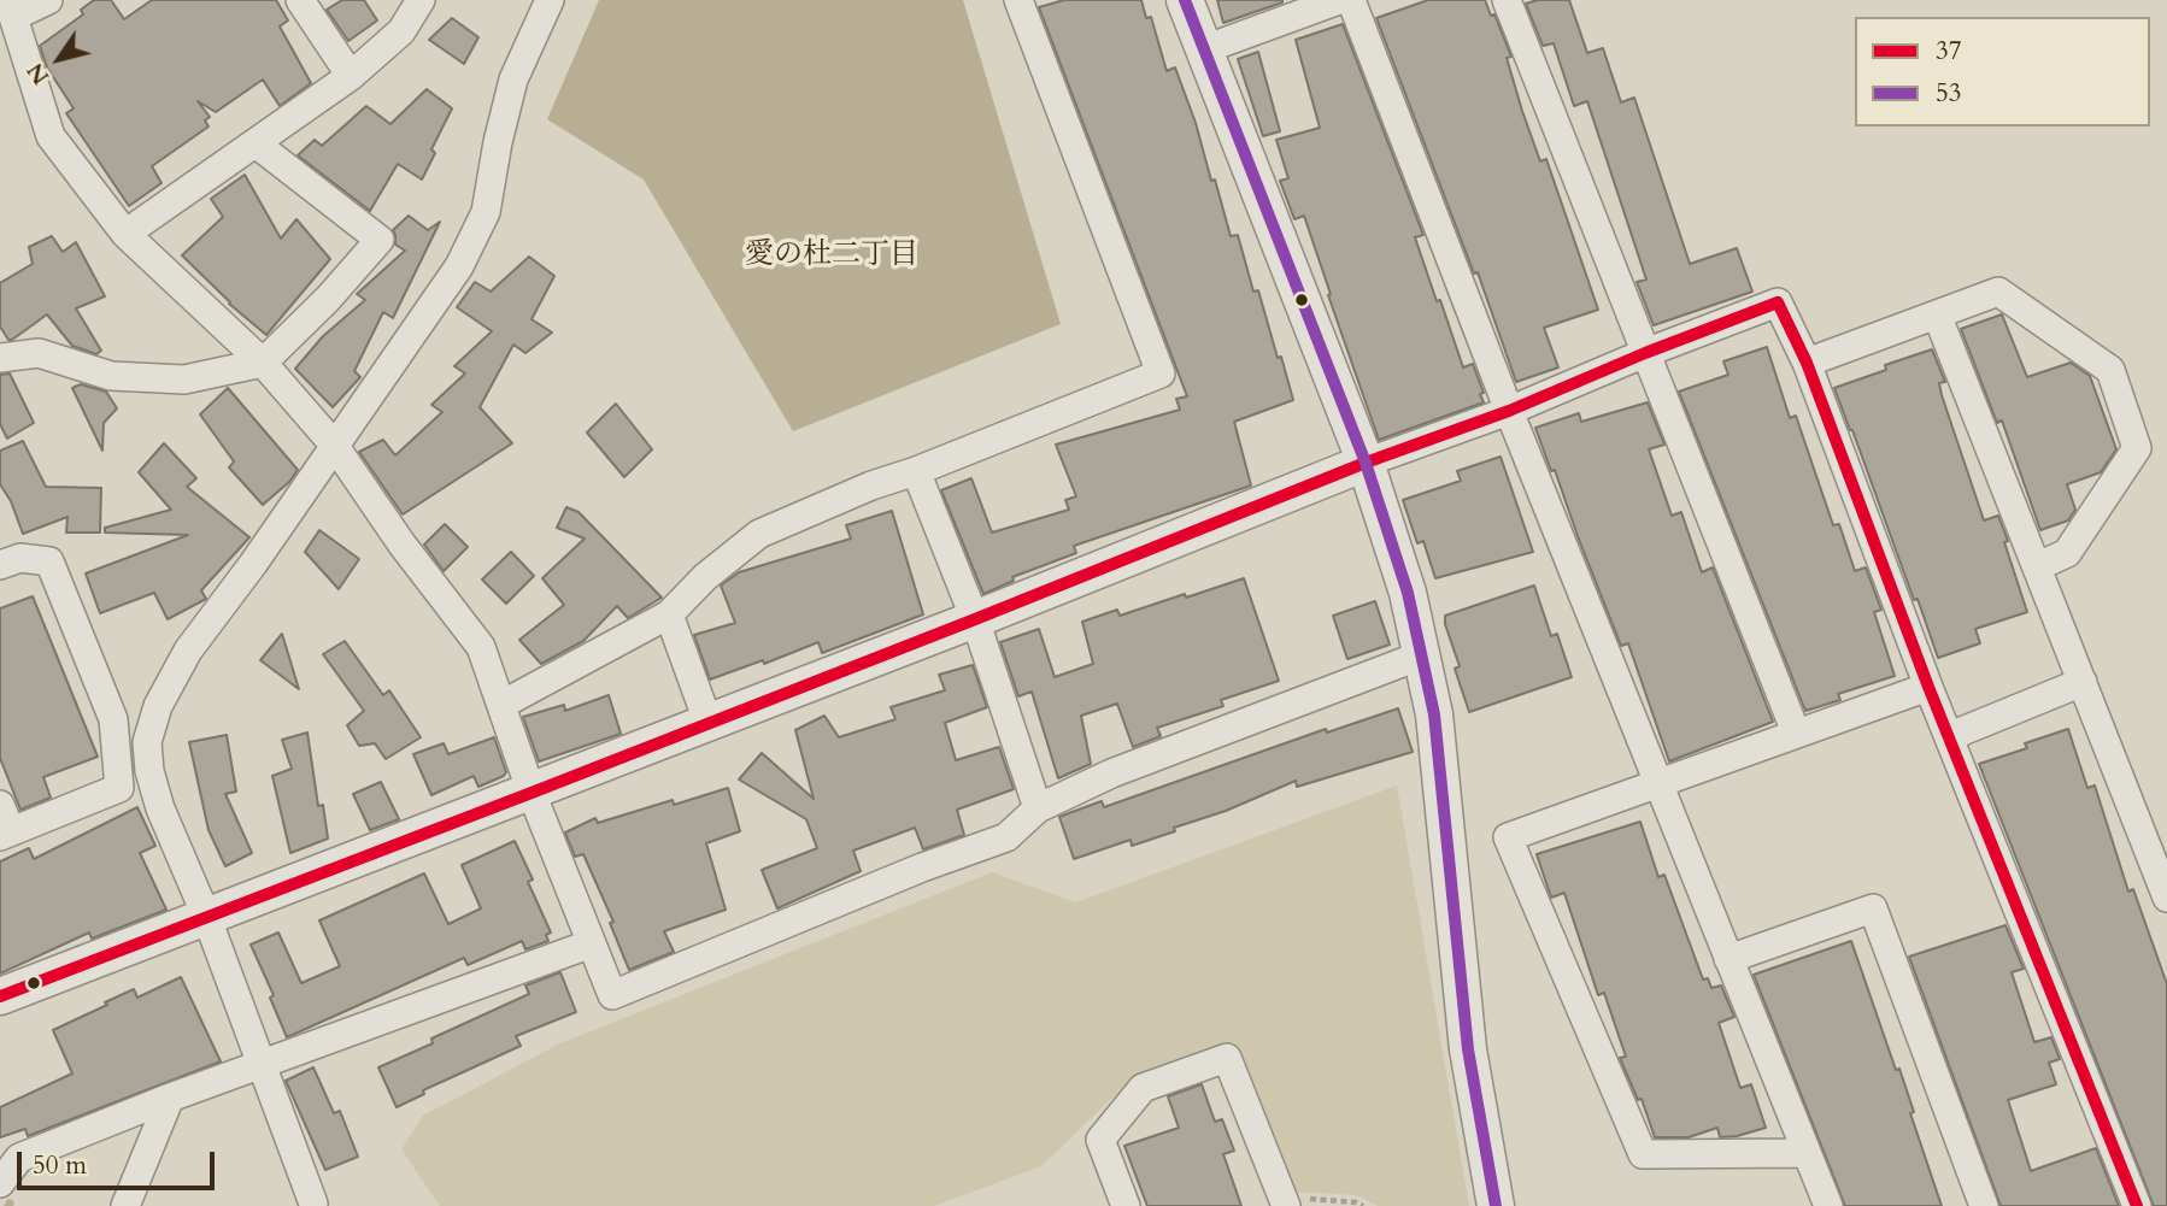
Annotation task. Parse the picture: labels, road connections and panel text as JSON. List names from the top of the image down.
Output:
{
  "districts": ["愛の杜二丁目"],
  "lines": ["transit line 53", "transit line 37"],
  "legend": ["37", "53"],
  "scale_bar": "50 m",
  "north": "bottom left"
}
